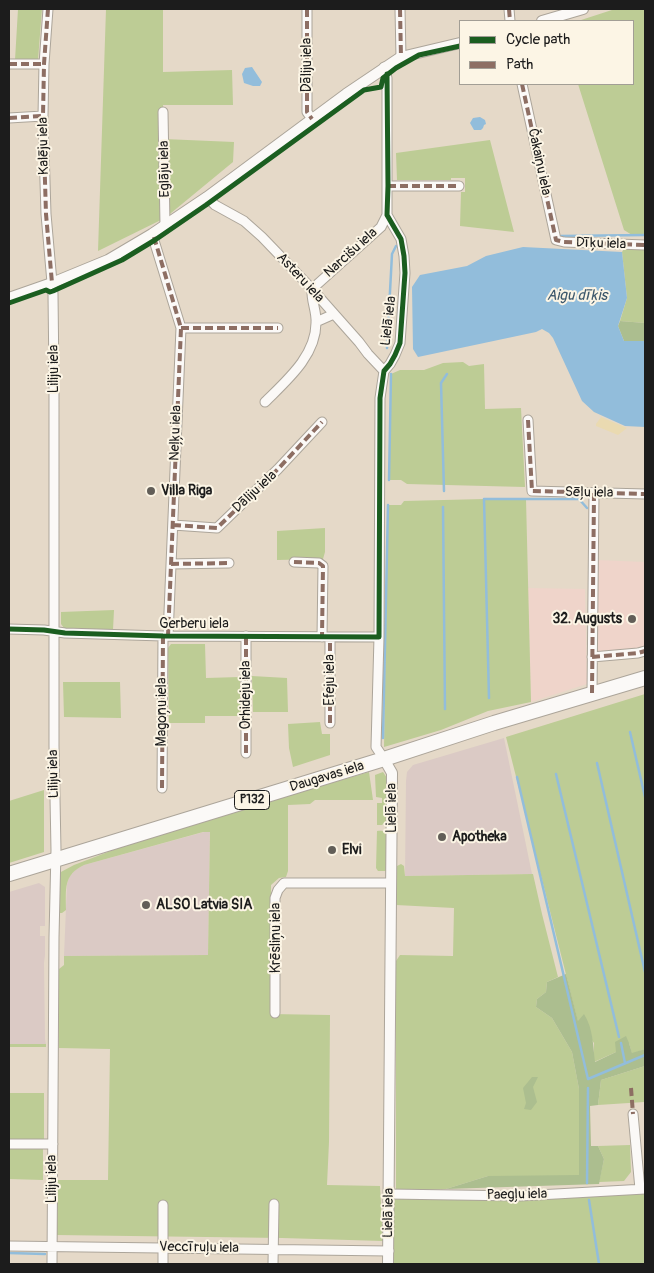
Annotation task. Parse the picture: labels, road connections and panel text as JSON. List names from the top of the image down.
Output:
{
  "streets": {
    "main road": ["Daugavas iela", "P132"],
    "street": [
      "Dāliju iela",
      "Kalēju iela",
      "Čakaiņu iela",
      "Eglāju iela",
      "Dīķu iela",
      "Narcišu iela",
      "Asteru iela",
      "Lielā iela",
      "Liliju iela",
      "Neļķu iela",
      "Sēļu iela",
      "Gerberu iela",
      "Efeju iela",
      "Orhideju iela",
      "Magoņu iela",
      "Krēsliņu iela",
      "Paegļu iela",
      "Veccīruļu iela"
    ]
  },
  "crossings": [
    ["Dāliju iela", "Neļķu iela"],
    ["Kalēju iela", "Liliju iela"],
    ["Čakaiņu iela", "Dīķu iela"],
    ["Narcišu iela", "Asteru iela"],
    ["Narcišu iela", "Lielā iela"],
    ["Asteru iela", "Lielā iela"],
    ["Lielā iela", "Gerberu iela"],
    ["Lielā iela", "Daugavas iela"],
    ["Lielā iela", "Krēsliņu iela"],
    ["Lielā iela", "Paegļu iela"],
    ["Lielā iela", "Veccīruļu iela"],
    ["Liliju iela", "Gerberu iela"],
    ["Liliju iela", "Daugavas iela"],
    ["Liliju iela", "Veccīruļu iela"],
    ["Neļķu iela", "Gerberu iela"],
    ["Neļķu iela", "Magoņu iela"],
    ["Gerberu iela", "Efeju iela"],
    ["Gerberu iela", "Orhideju iela"],
    ["Gerberu iela", "Magoņu iela"]
  ],
  "water": ["Aigu dīķis"],
  "places": [
    "Villa Riga",
    "32. Augusts",
    "Apotheka",
    "Elvi",
    "ALSO Latvia SIA"
  ],
  "legend": ["Cycle path", "Path"]
}
